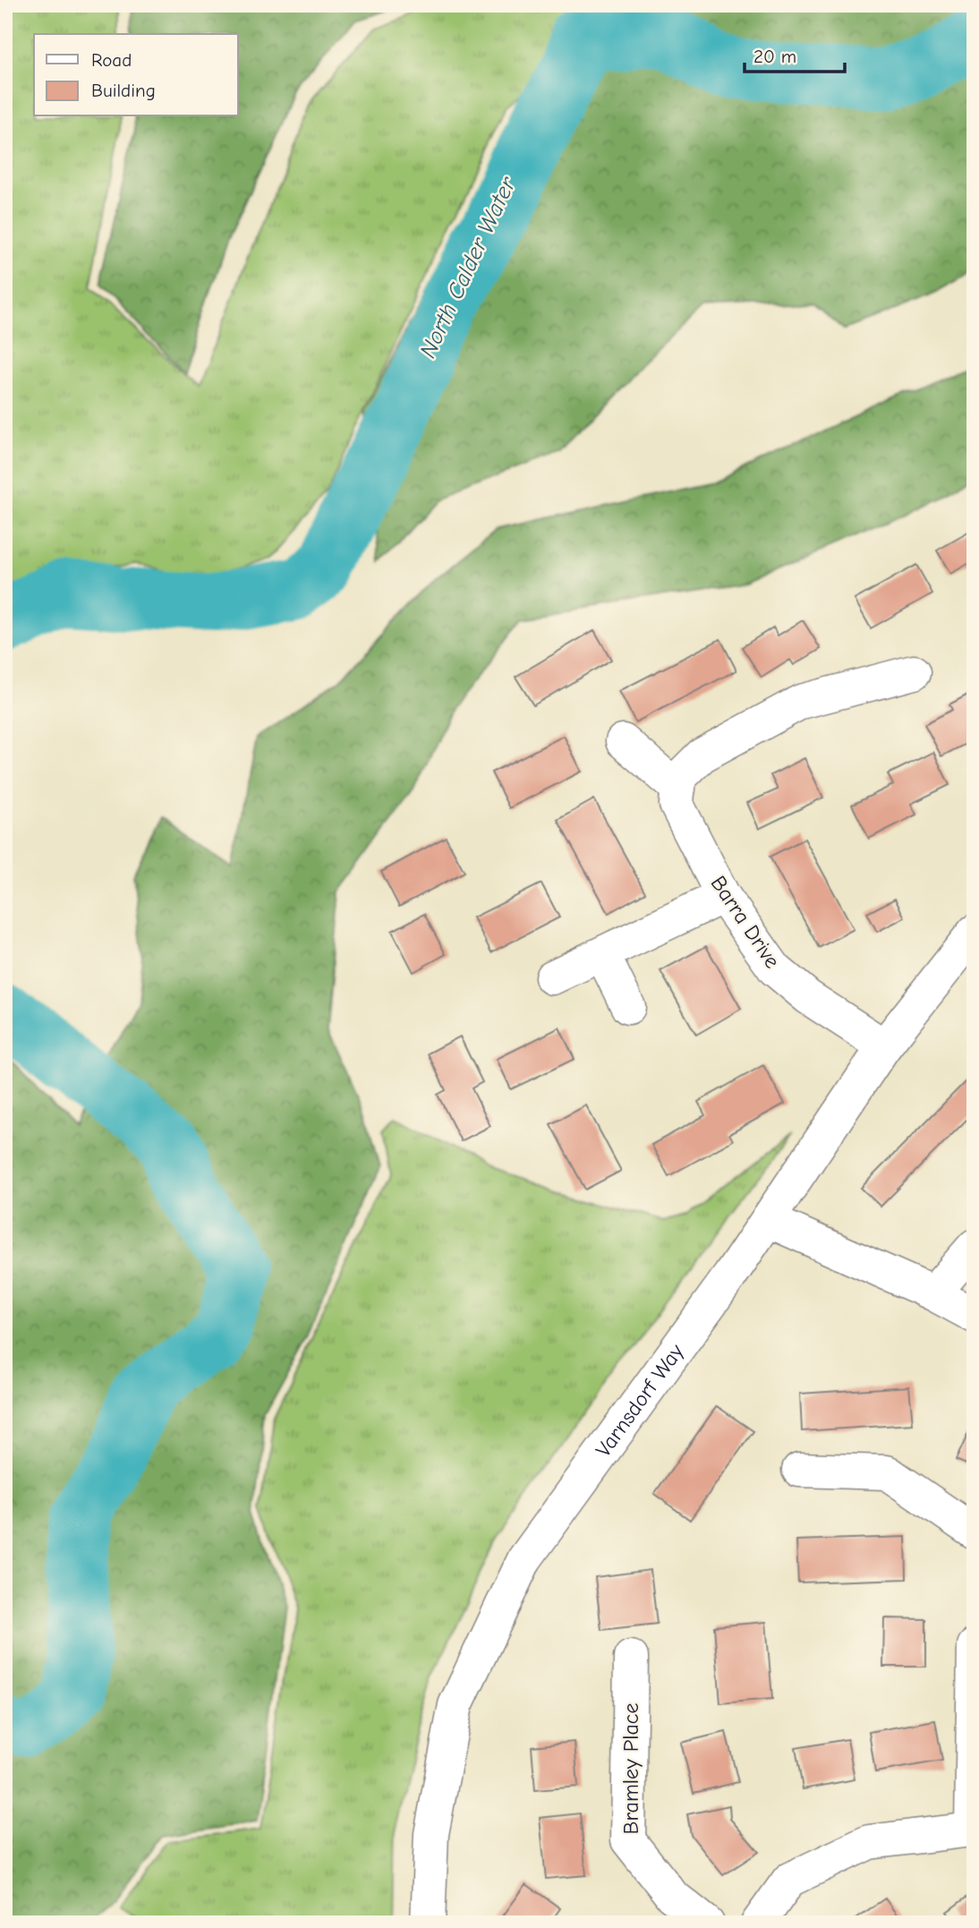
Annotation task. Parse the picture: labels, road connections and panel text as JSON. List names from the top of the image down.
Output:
{
  "streets": {
    "street": ["Barra Drive", "Varnsdorf Way", "Bramley Place"]
  },
  "crossings": [
    ["Barra Drive", "Varnsdorf Way"]
  ],
  "water": ["North Calder Water"],
  "legend": ["Road", "Building"],
  "scale_bar": "20 m"
}
